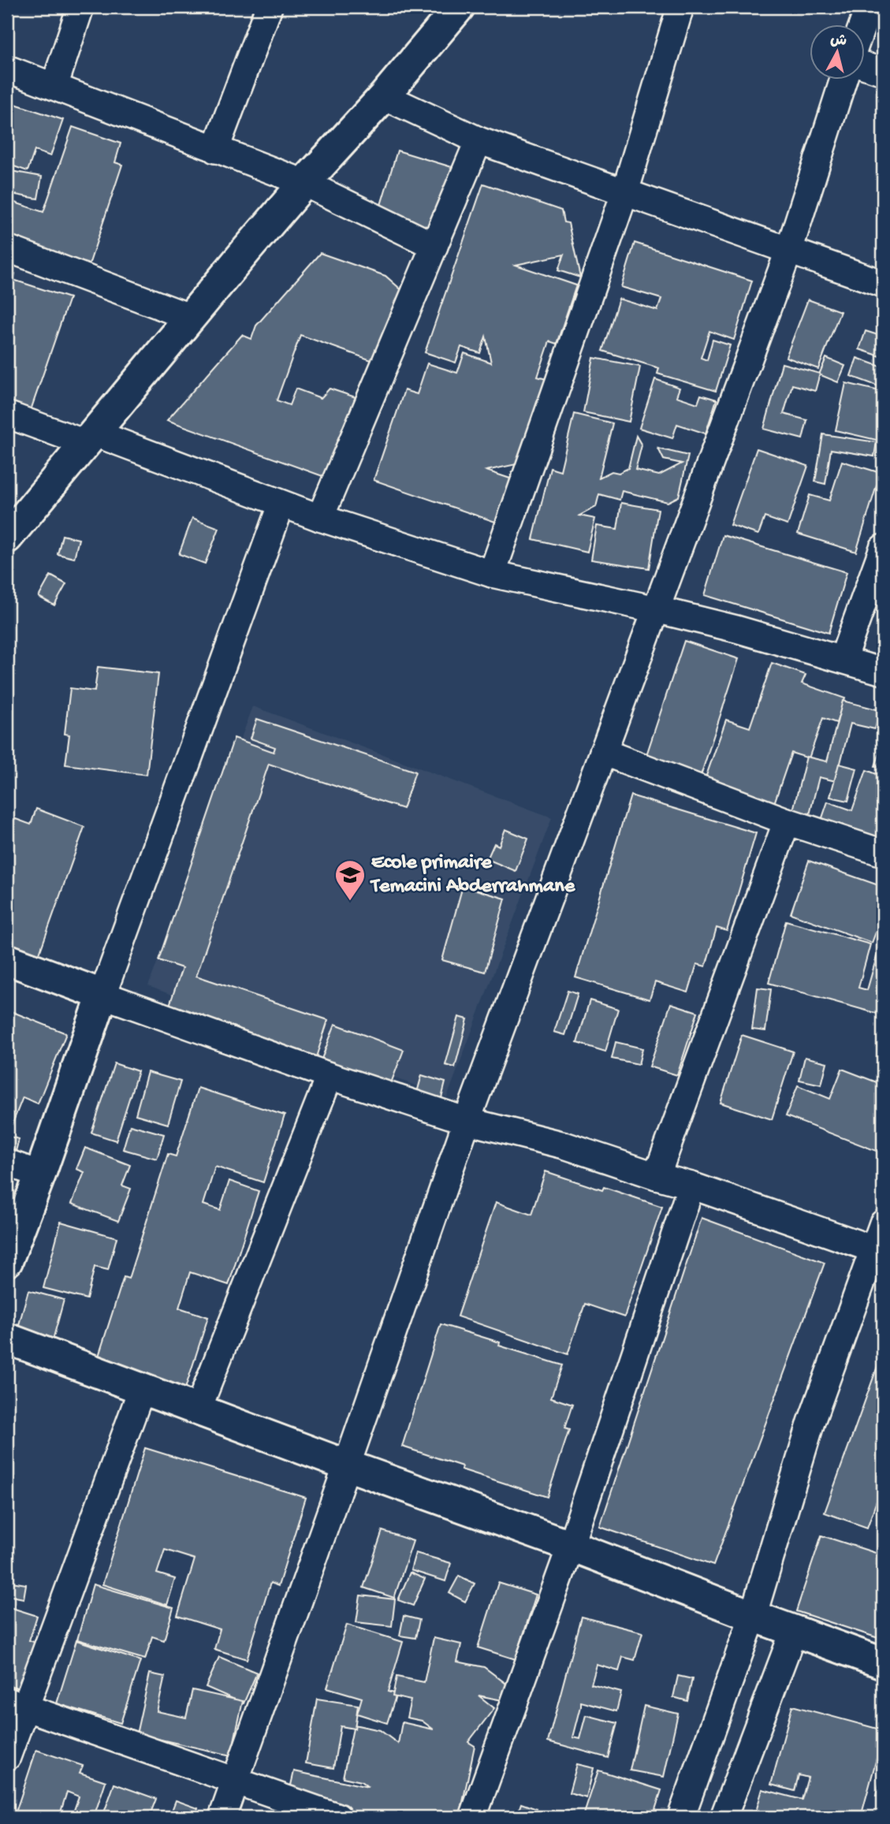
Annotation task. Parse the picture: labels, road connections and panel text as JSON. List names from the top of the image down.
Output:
{
  "places": {
    "school or university": ["Ecole primaire Temacini Abderrahmane"]
  },
  "north": "top"
}
